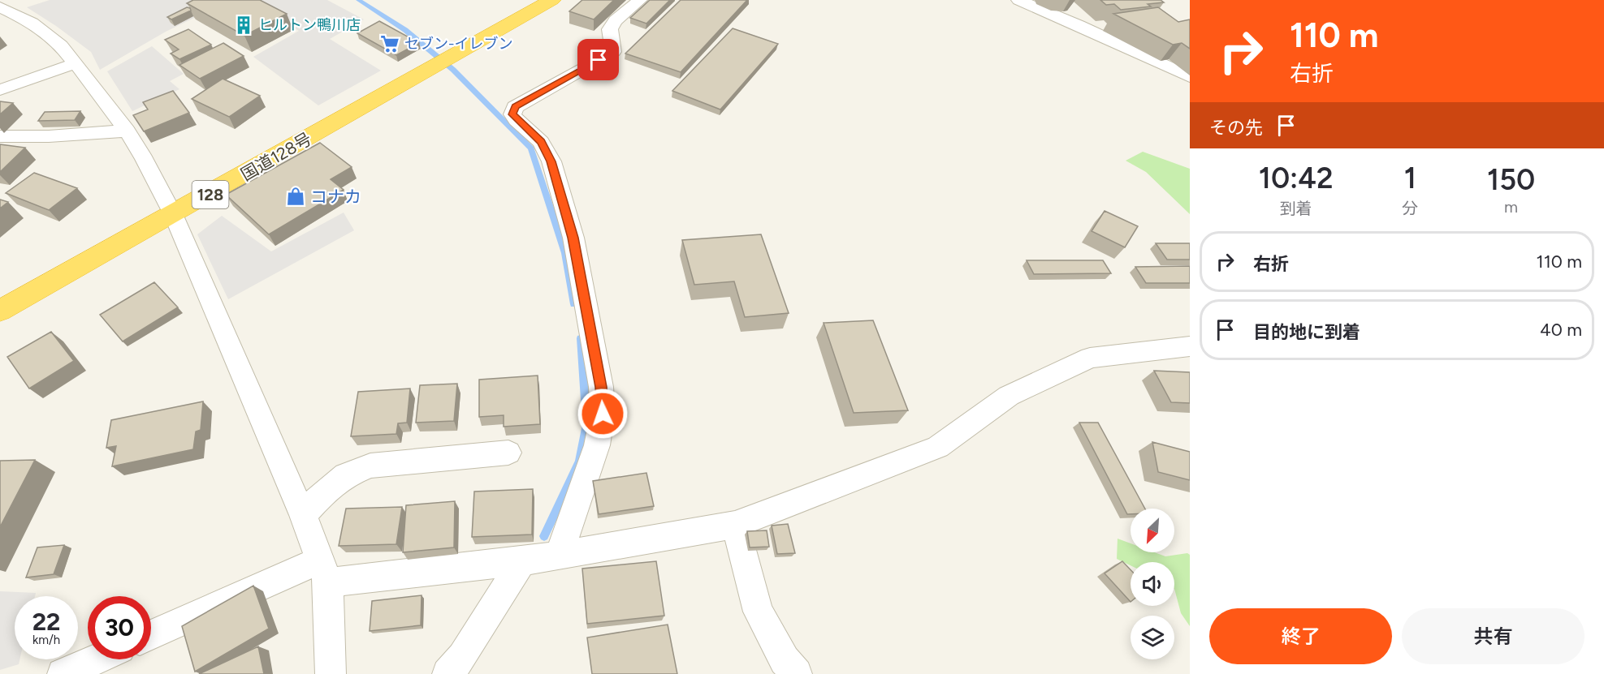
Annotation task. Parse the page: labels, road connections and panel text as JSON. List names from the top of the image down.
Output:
{
  "streets": {
    "highway": ["国道128号", "128"]
  },
  "places": {
    "building": ["ヒルトン鴨川店"],
    "supermarket": ["セブン-イレブン"],
    "shop": ["コナカ"]
  },
  "north": "bottom left",
  "page": {
    "turn": ["110 m", "右折"],
    "then": "その先",
    "eta": [
      "10:42",
      "到着",
      "1",
      "分",
      "150",
      "m"
    ],
    "list": [
      {
        "name": "右折",
        "value": "110 m"
      },
      {
        "name": "目的地に到着",
        "value": "40 m"
      }
    ],
    "speed": "22 km/h",
    "limit": "30",
    "buttons": ["終了", "共有"]
  }
}
